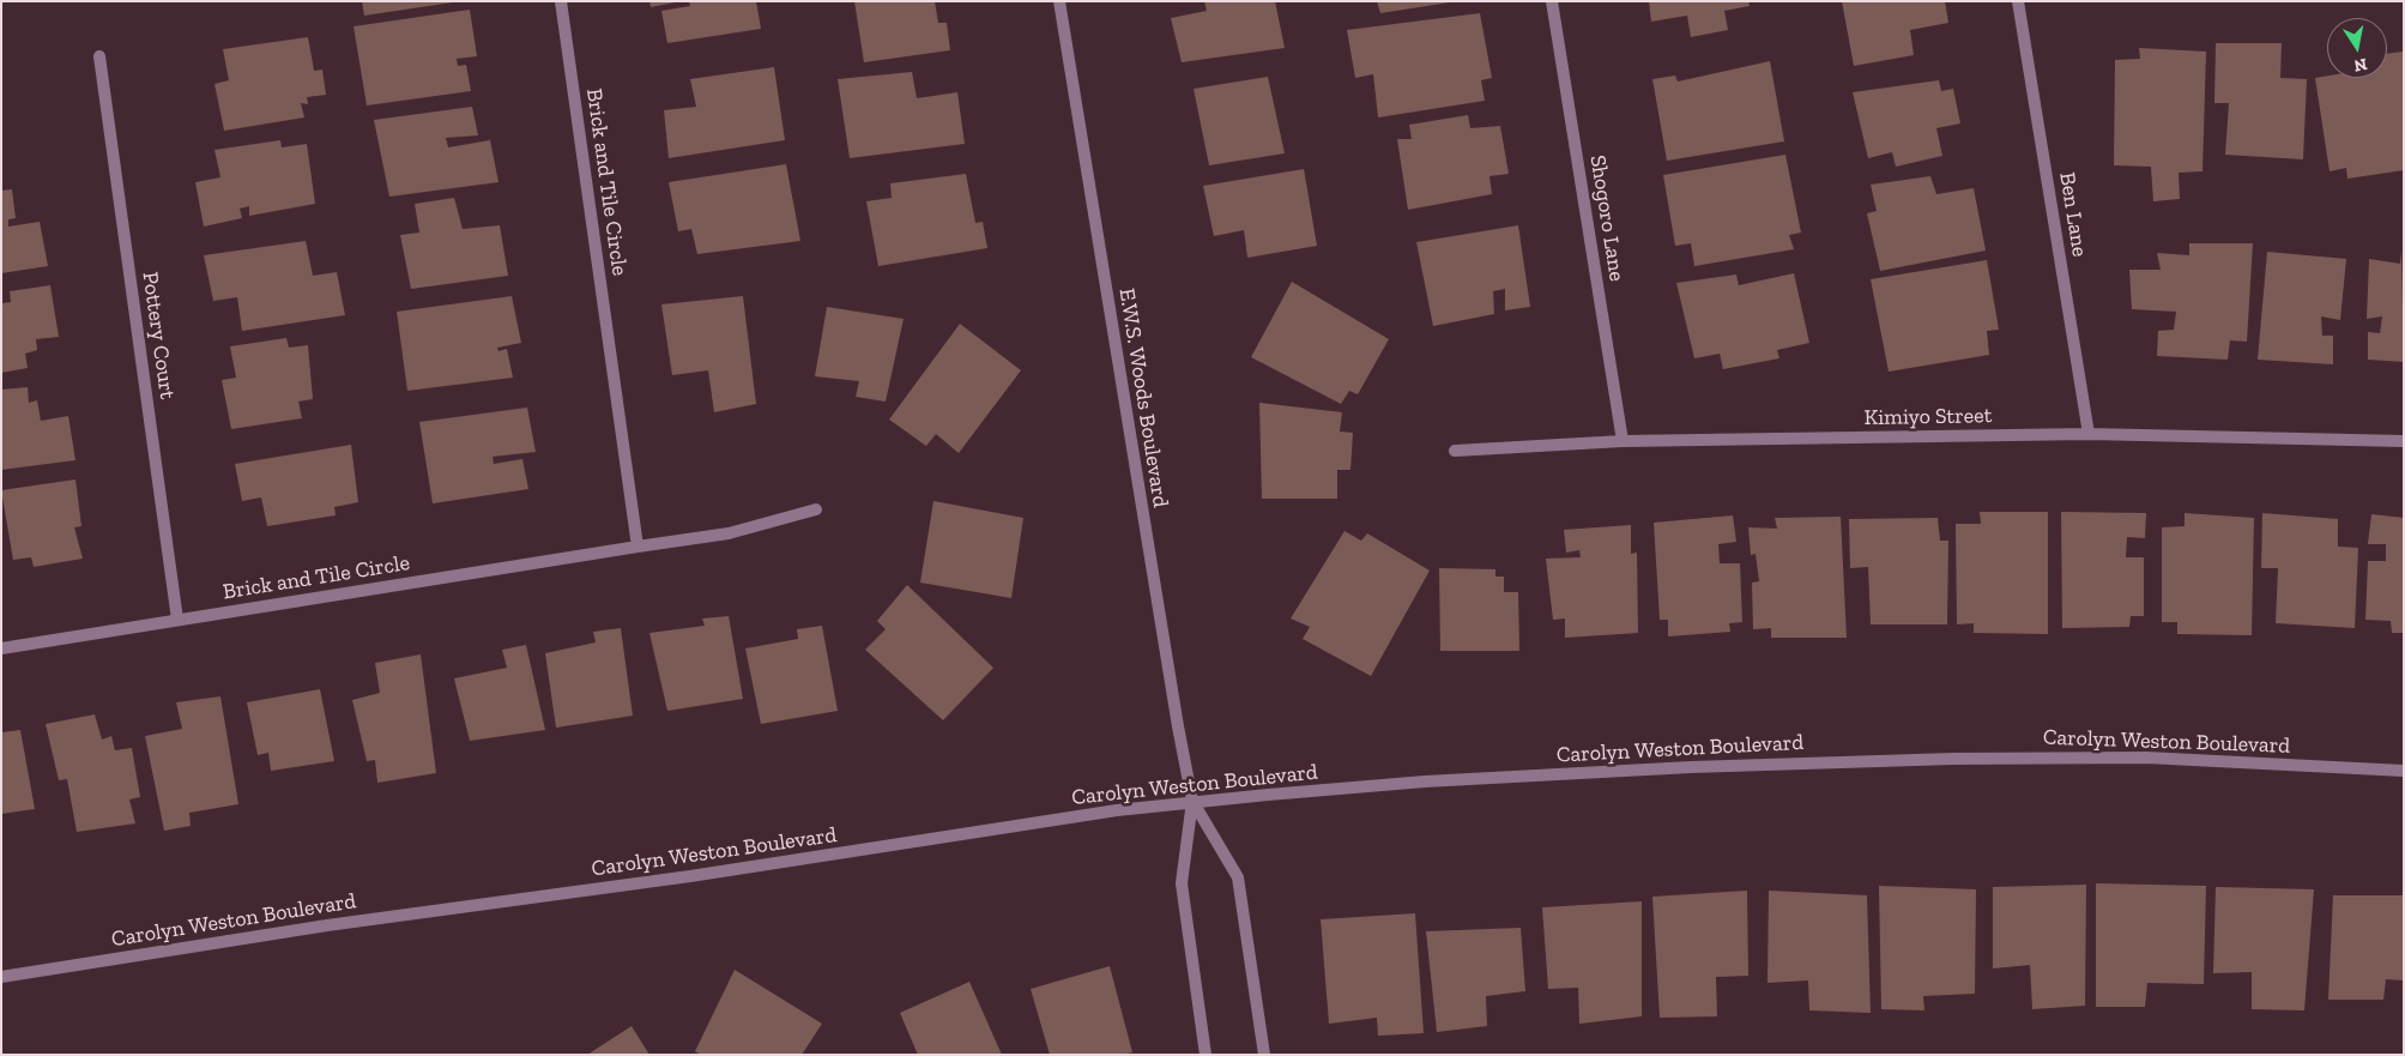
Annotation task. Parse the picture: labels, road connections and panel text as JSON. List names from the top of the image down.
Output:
{
  "streets": {
    "street": [
      "Brick and Tile Circle",
      "Ben Lane",
      "Shogoro Lane",
      "Pottery Court",
      "E.W.S. Woods Boulevard",
      "Kimiyo Street",
      "Carolyn Weston Boulevard"
    ]
  },
  "crossings": [
    ["Brick and Tile Circle", "Pottery Court"],
    ["Ben Lane", "Kimiyo Street"],
    ["Shogoro Lane", "Kimiyo Street"],
    ["E.W.S. Woods Boulevard", "Carolyn Weston Boulevard"]
  ],
  "north": "bottom"
}
